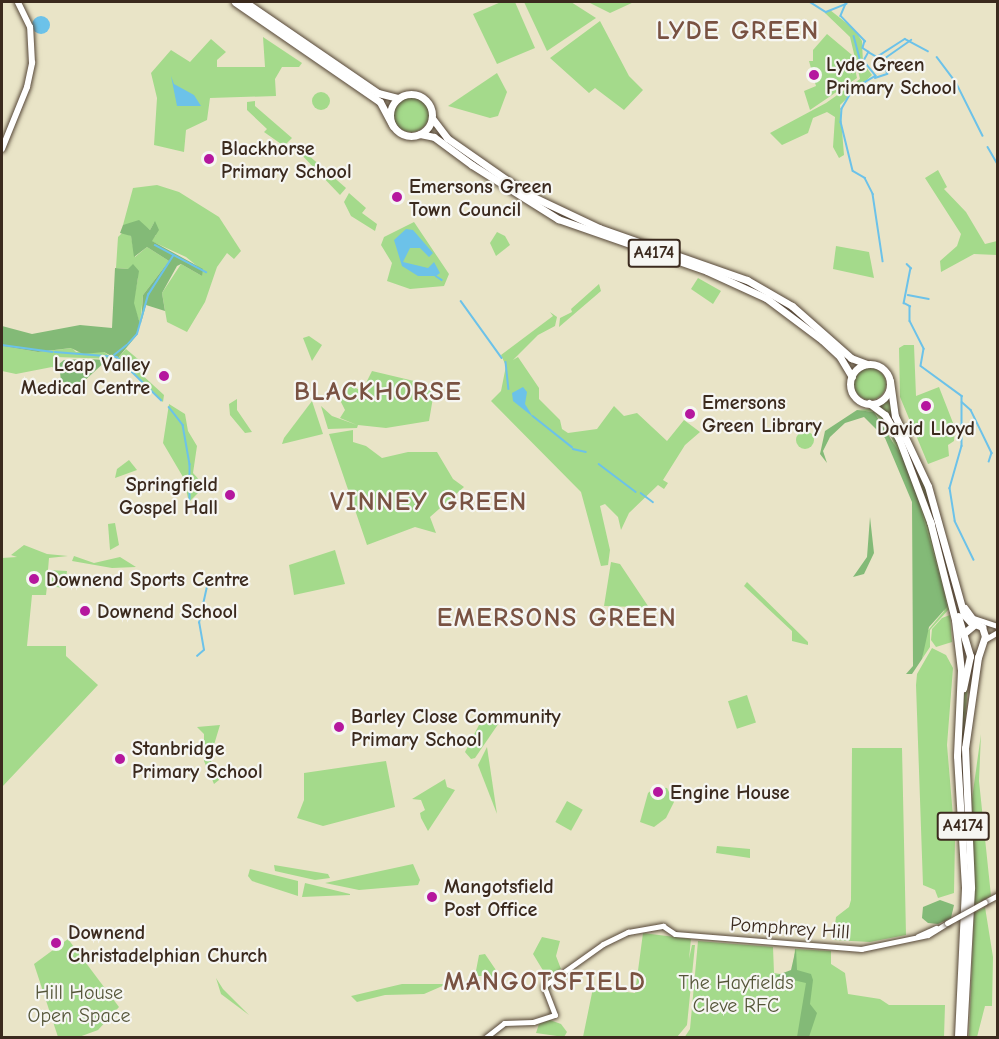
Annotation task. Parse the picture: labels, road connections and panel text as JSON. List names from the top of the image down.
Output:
{
  "streets": {
    "highway": ["A4174"],
    "main road": ["Pomphrey Hill"]
  },
  "districts": [
    "LYDE GREEN",
    "BLACKHORSE",
    "VINNEY GREEN",
    "EMERSONS GREEN",
    "MANGOTSFIELD"
  ],
  "parks": ["The Hayfields Cleve RFC", "Hill House Open Space"],
  "places": [
    "Lyde Green Primary School",
    "Blackhorse Primary School",
    "Emersons Green Town Council",
    "Leap Valley Medical Centre",
    "David Lloyd",
    "Emersons Green Library",
    "Springfield Gospel Hall",
    "Downend Sports Centre",
    "Downend School",
    "Barley Close Community Primary School",
    "Stanbridge Primary School",
    "Engine House",
    "Mangotsfield Post Office",
    "Downend Christadelphian Church"
  ]
}
